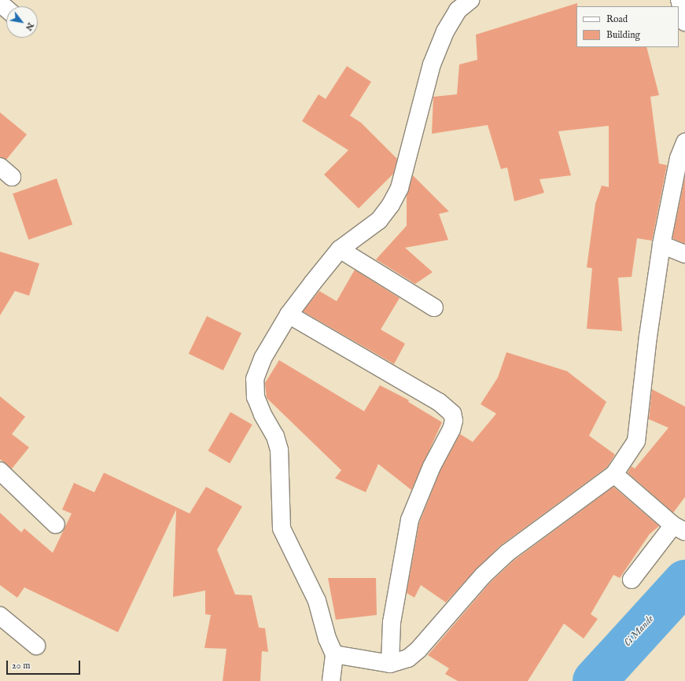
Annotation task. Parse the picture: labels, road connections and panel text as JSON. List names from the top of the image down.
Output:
{
  "water": ["Ci Mande"],
  "legend": ["Road", "Building"],
  "scale_bar": "20 m",
  "north": "bottom right"
}
